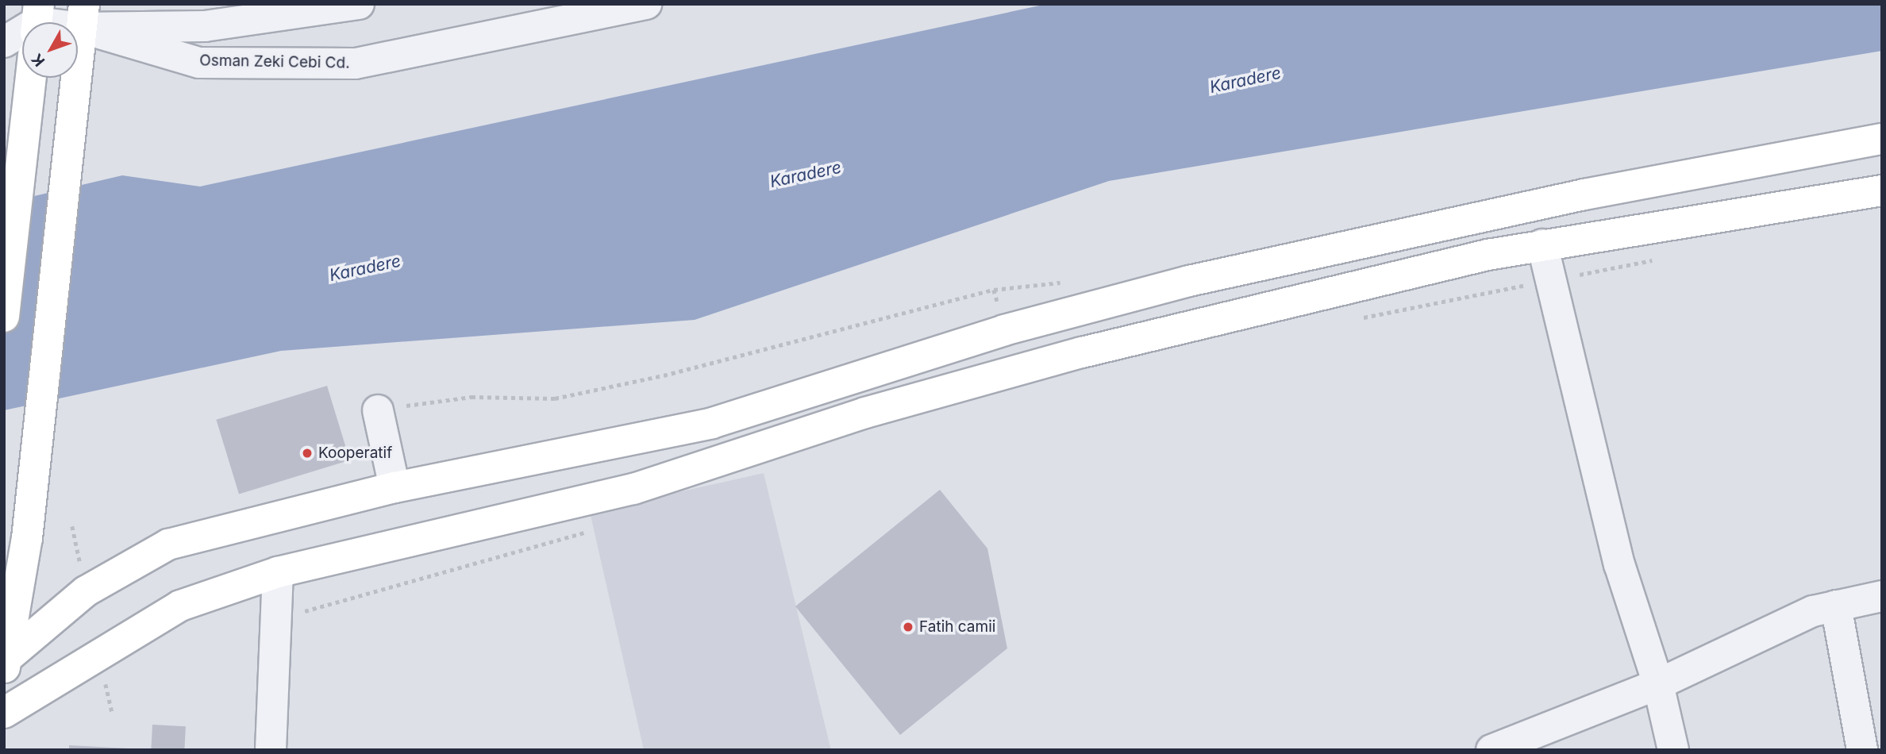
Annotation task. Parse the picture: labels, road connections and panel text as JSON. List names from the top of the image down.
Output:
{
  "streets": {
    "street": ["Osman Zeki Cebi Cd."]
  },
  "water": ["Karadere"],
  "places": ["Kooperatif", "Fatih camii"],
  "north": "bottom left"
}
